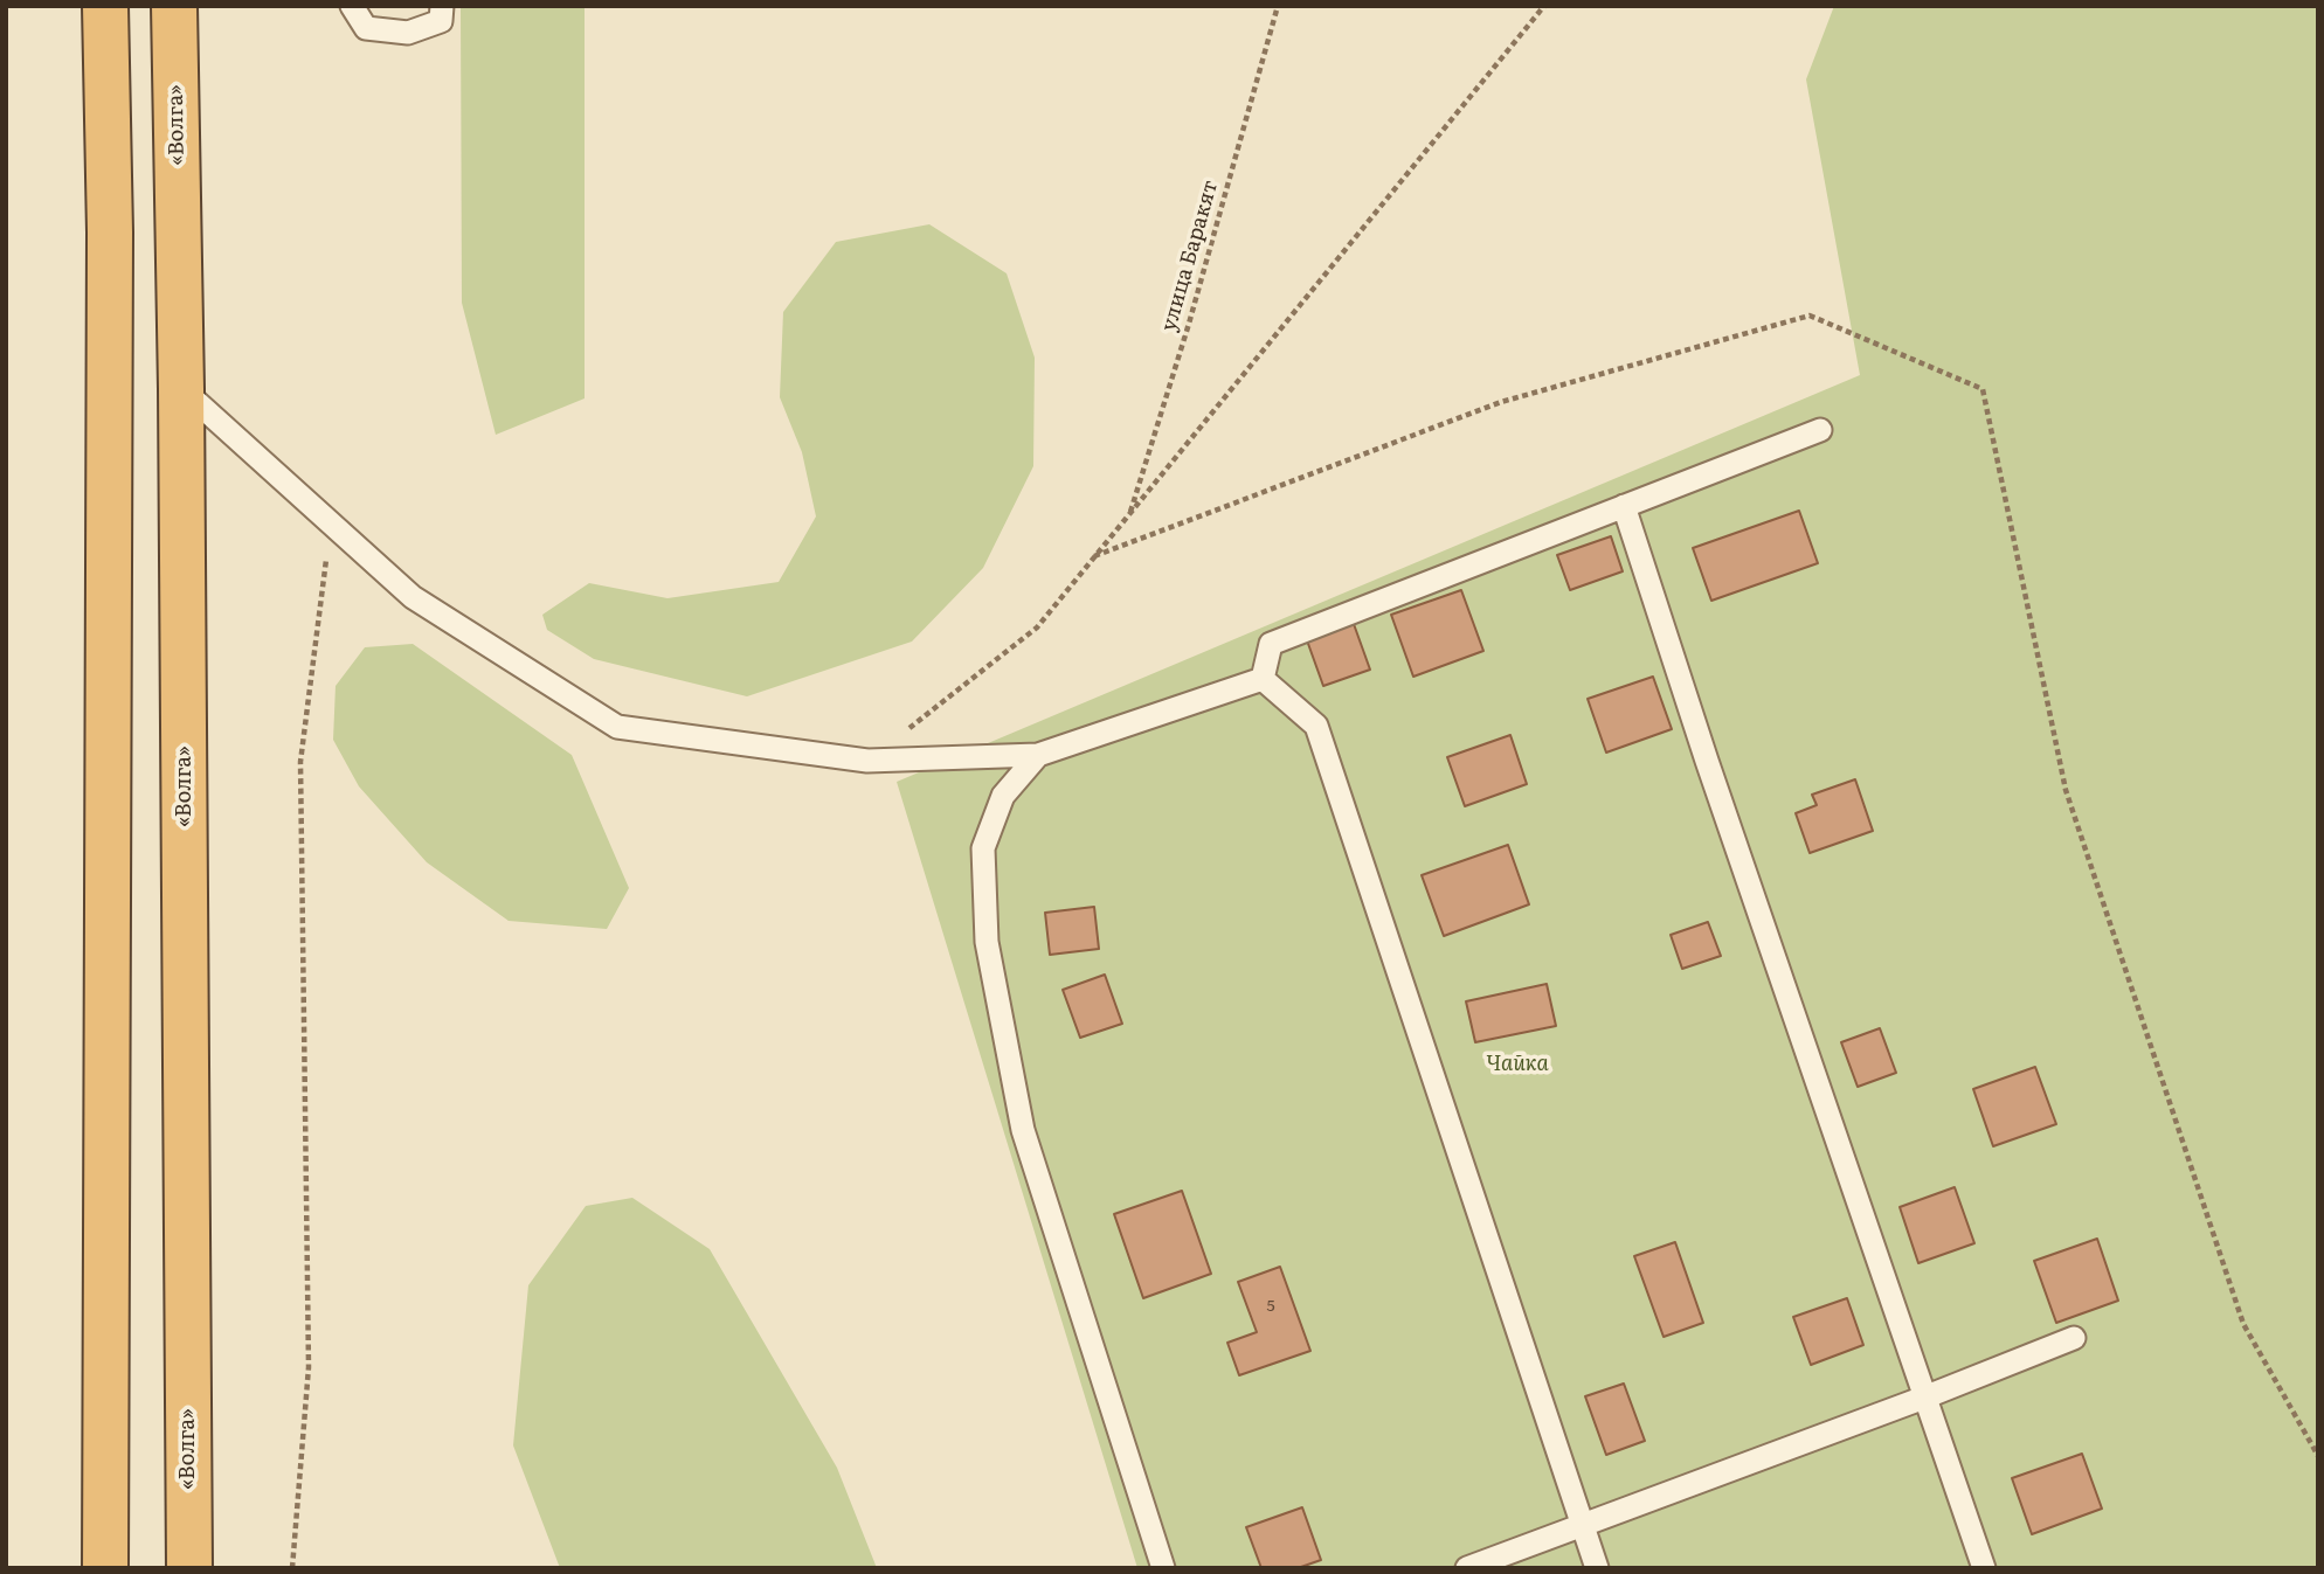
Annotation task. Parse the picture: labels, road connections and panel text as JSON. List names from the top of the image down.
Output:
{
  "streets": {
    "highway": ["«Волга»"],
    "path": ["улица Баракят"]
  },
  "parks": ["Чайка"],
  "house_numbers": ["5"]
}
